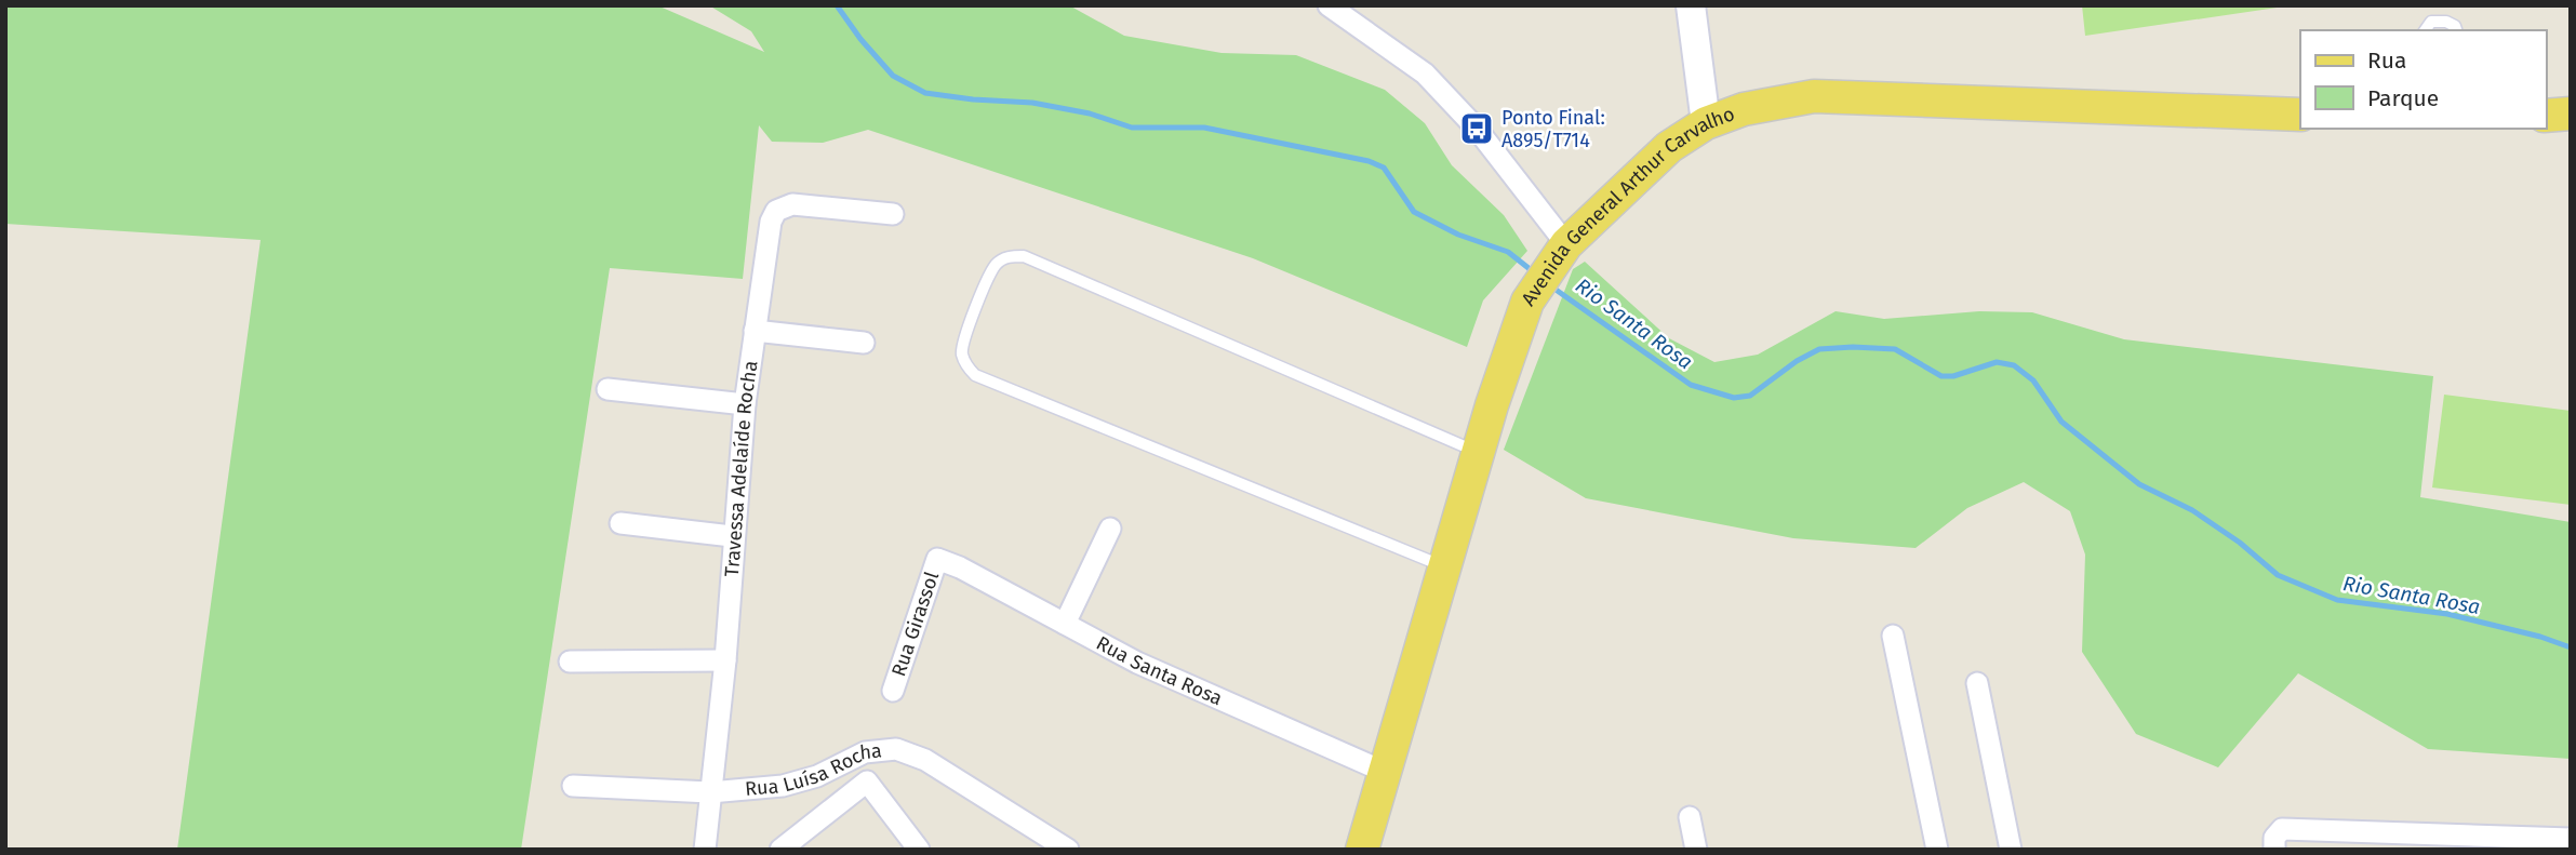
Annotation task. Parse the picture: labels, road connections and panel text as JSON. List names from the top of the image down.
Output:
{
  "streets": {
    "main road": ["Avenida General Arthur Carvalho"],
    "street": [
      "Travessa Adelaíde Rocha",
      "Rua Girassol",
      "Rua Santa Rosa",
      "Rua Luísa Rocha"
    ]
  },
  "crossings": [
    ["Avenida General Arthur Carvalho", "Rua Santa Rosa"],
    ["Travessa Adelaíde Rocha", "Rua Luísa Rocha"],
    ["Rua Girassol", "Rua Santa Rosa"]
  ],
  "water": ["Rio Santa Rosa"],
  "places": {
    "bus stop": ["Ponto Final: A895/T714"]
  },
  "legend": ["Rua", "Parque"]
}
